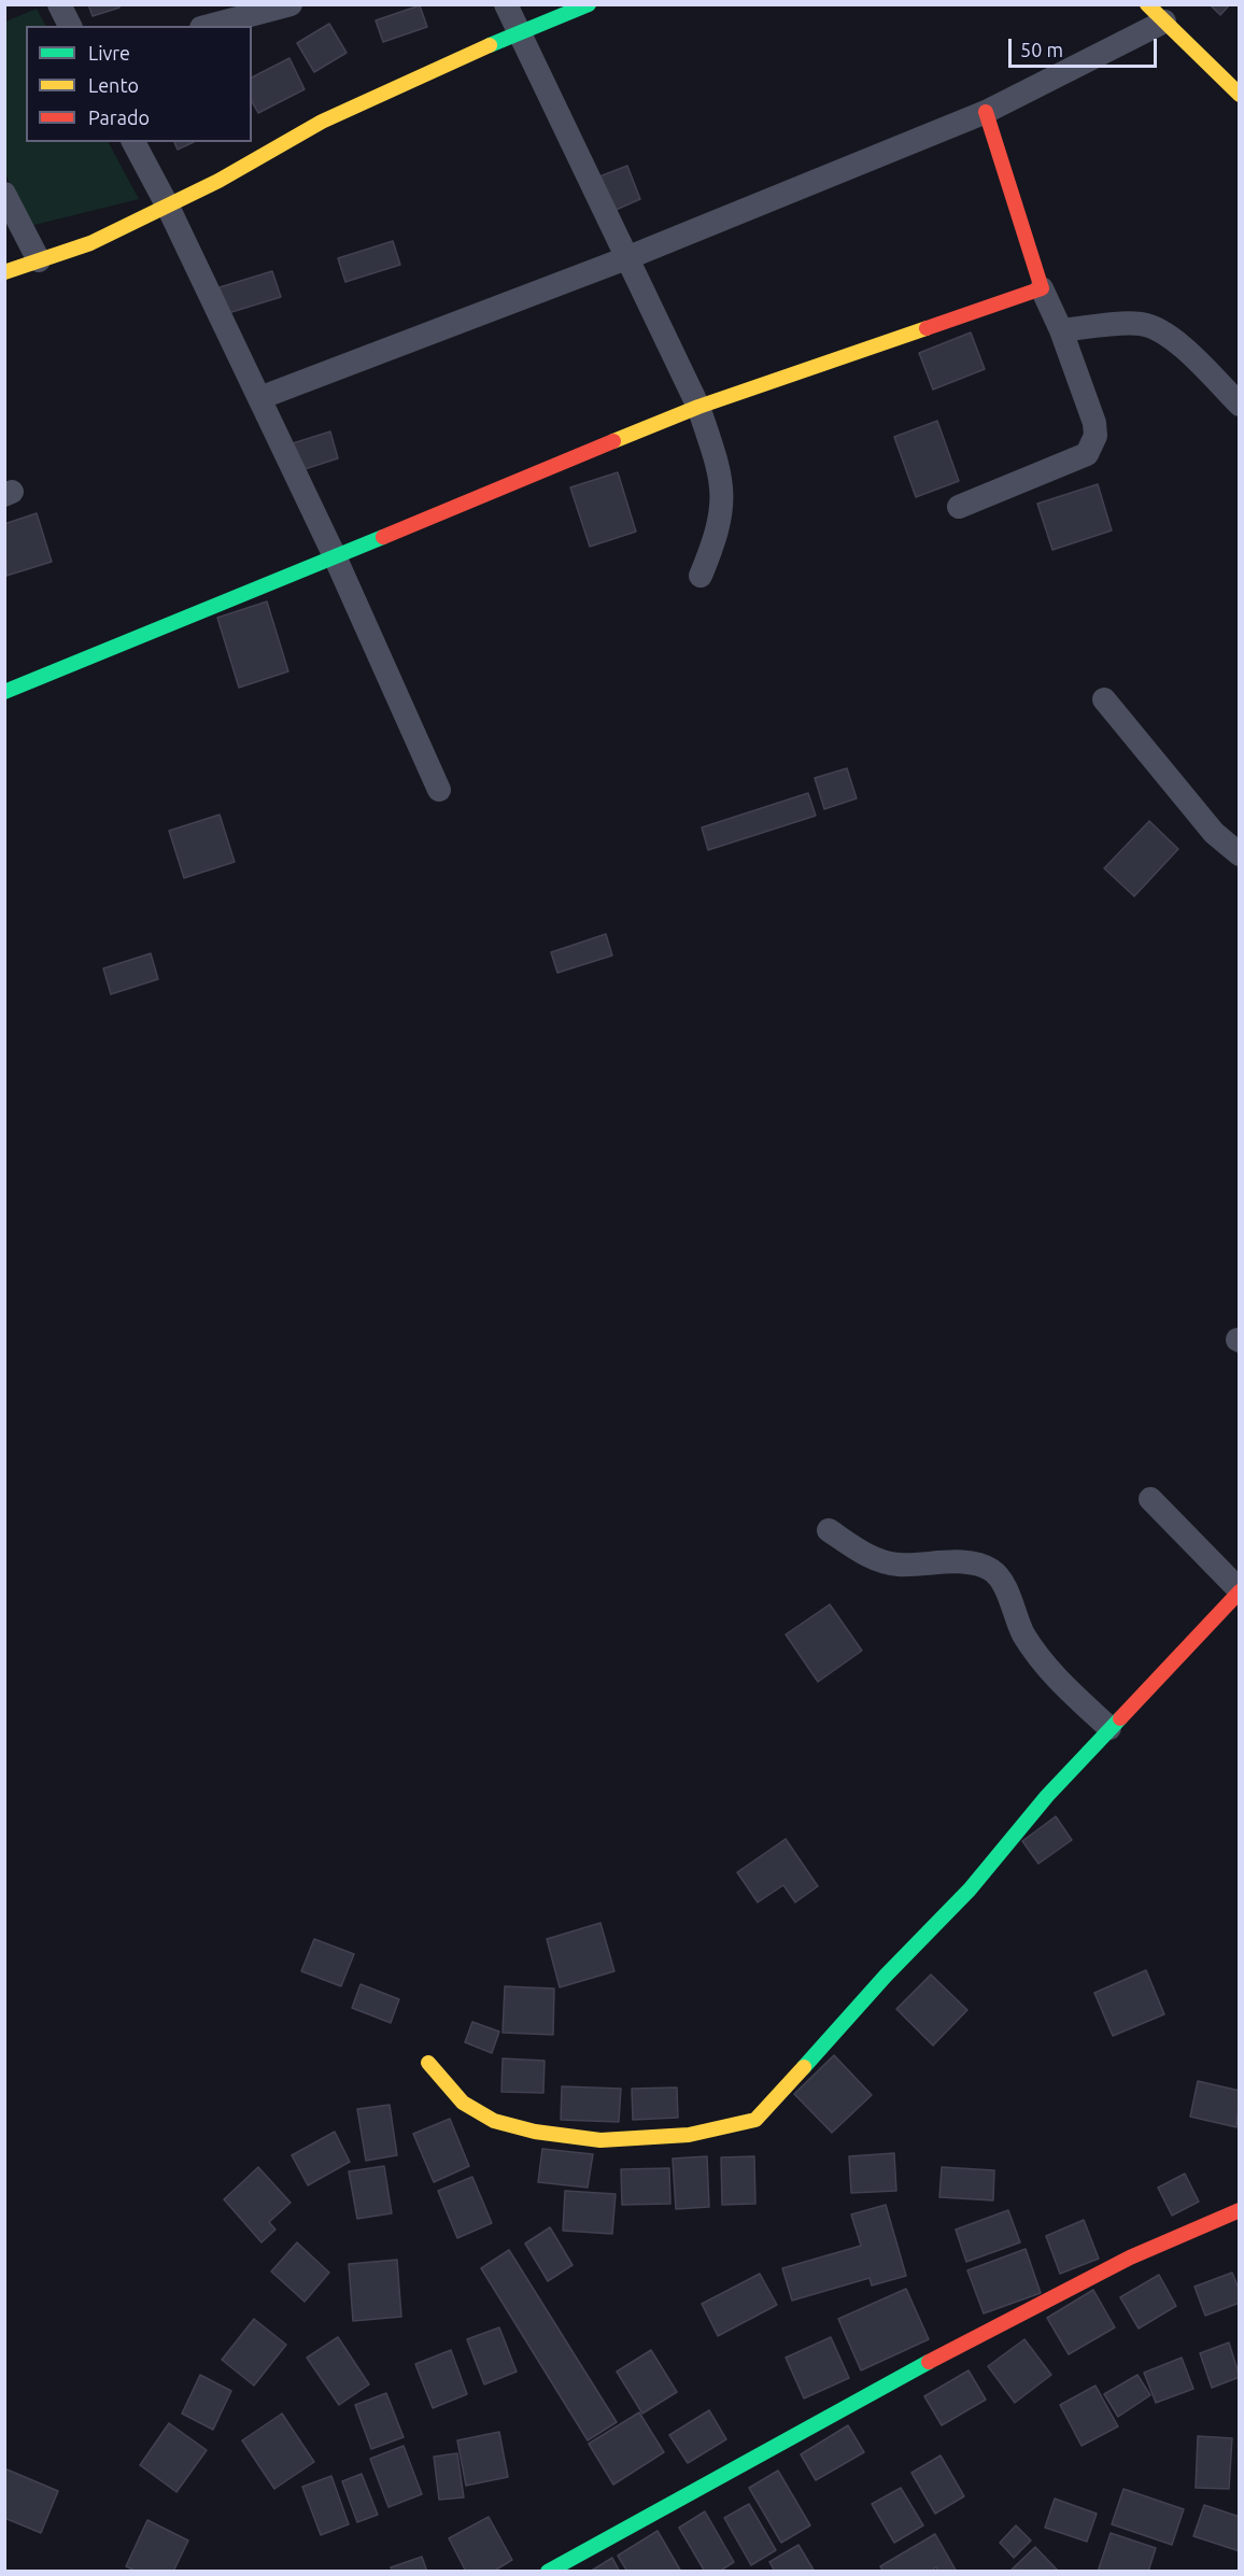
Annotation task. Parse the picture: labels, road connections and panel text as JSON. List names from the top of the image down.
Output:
{
  "legend": ["Livre", "Lento", "Parado"],
  "scale_bar": "50 m"
}
